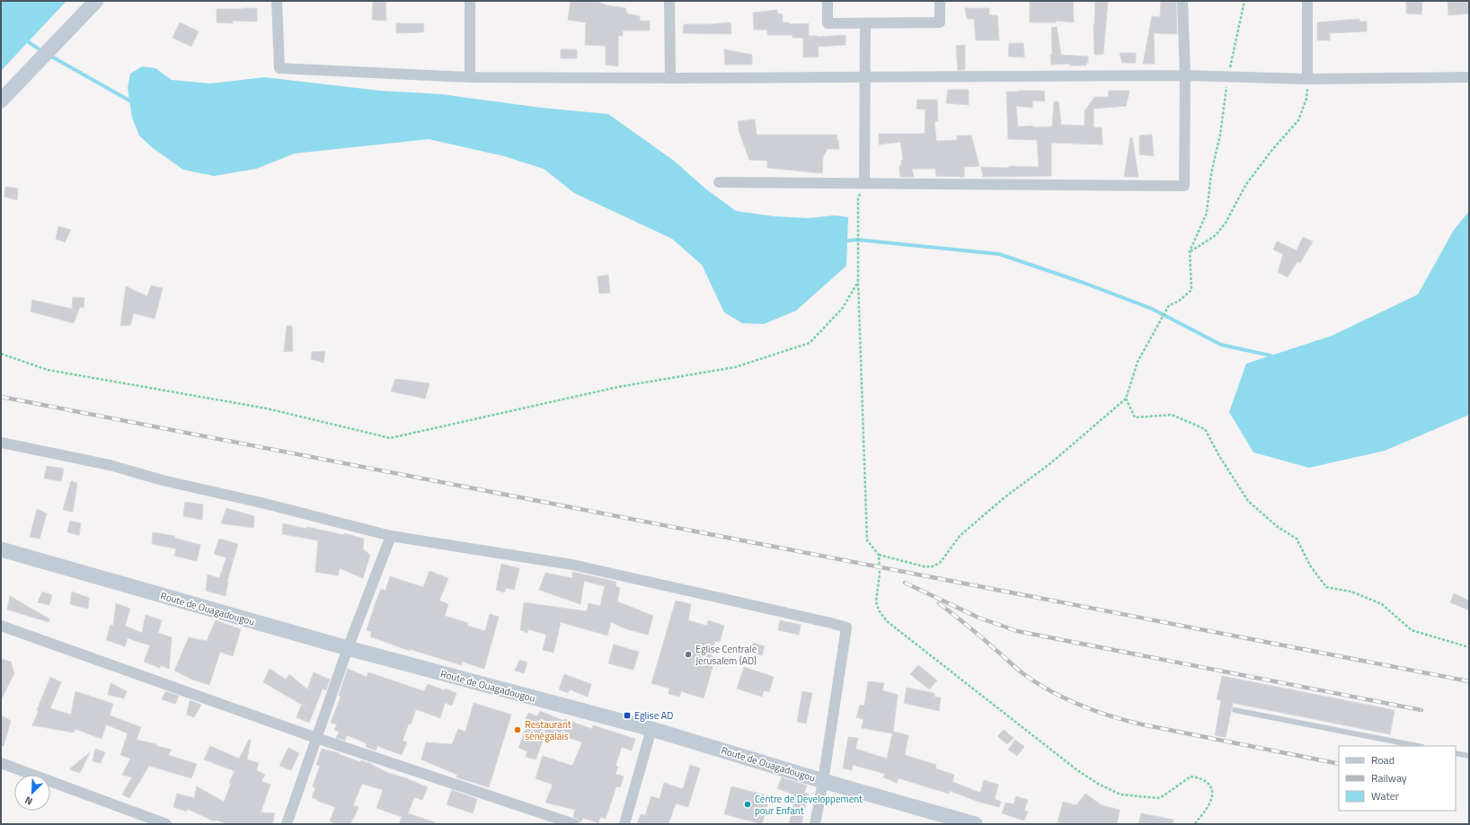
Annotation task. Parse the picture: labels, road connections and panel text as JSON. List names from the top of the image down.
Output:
{
  "streets": {
    "street": ["Route de Ouagadougou"]
  },
  "places": {
    "other": ["Eglise Centrale Jerusalem (AD)", "Restaurant sénégalais", "Centre de Developpement pour Enfant"],
    "transit": ["Eglise AD"]
  },
  "legend": ["Road", "Railway", "Water"],
  "north": "bottom left"
}
